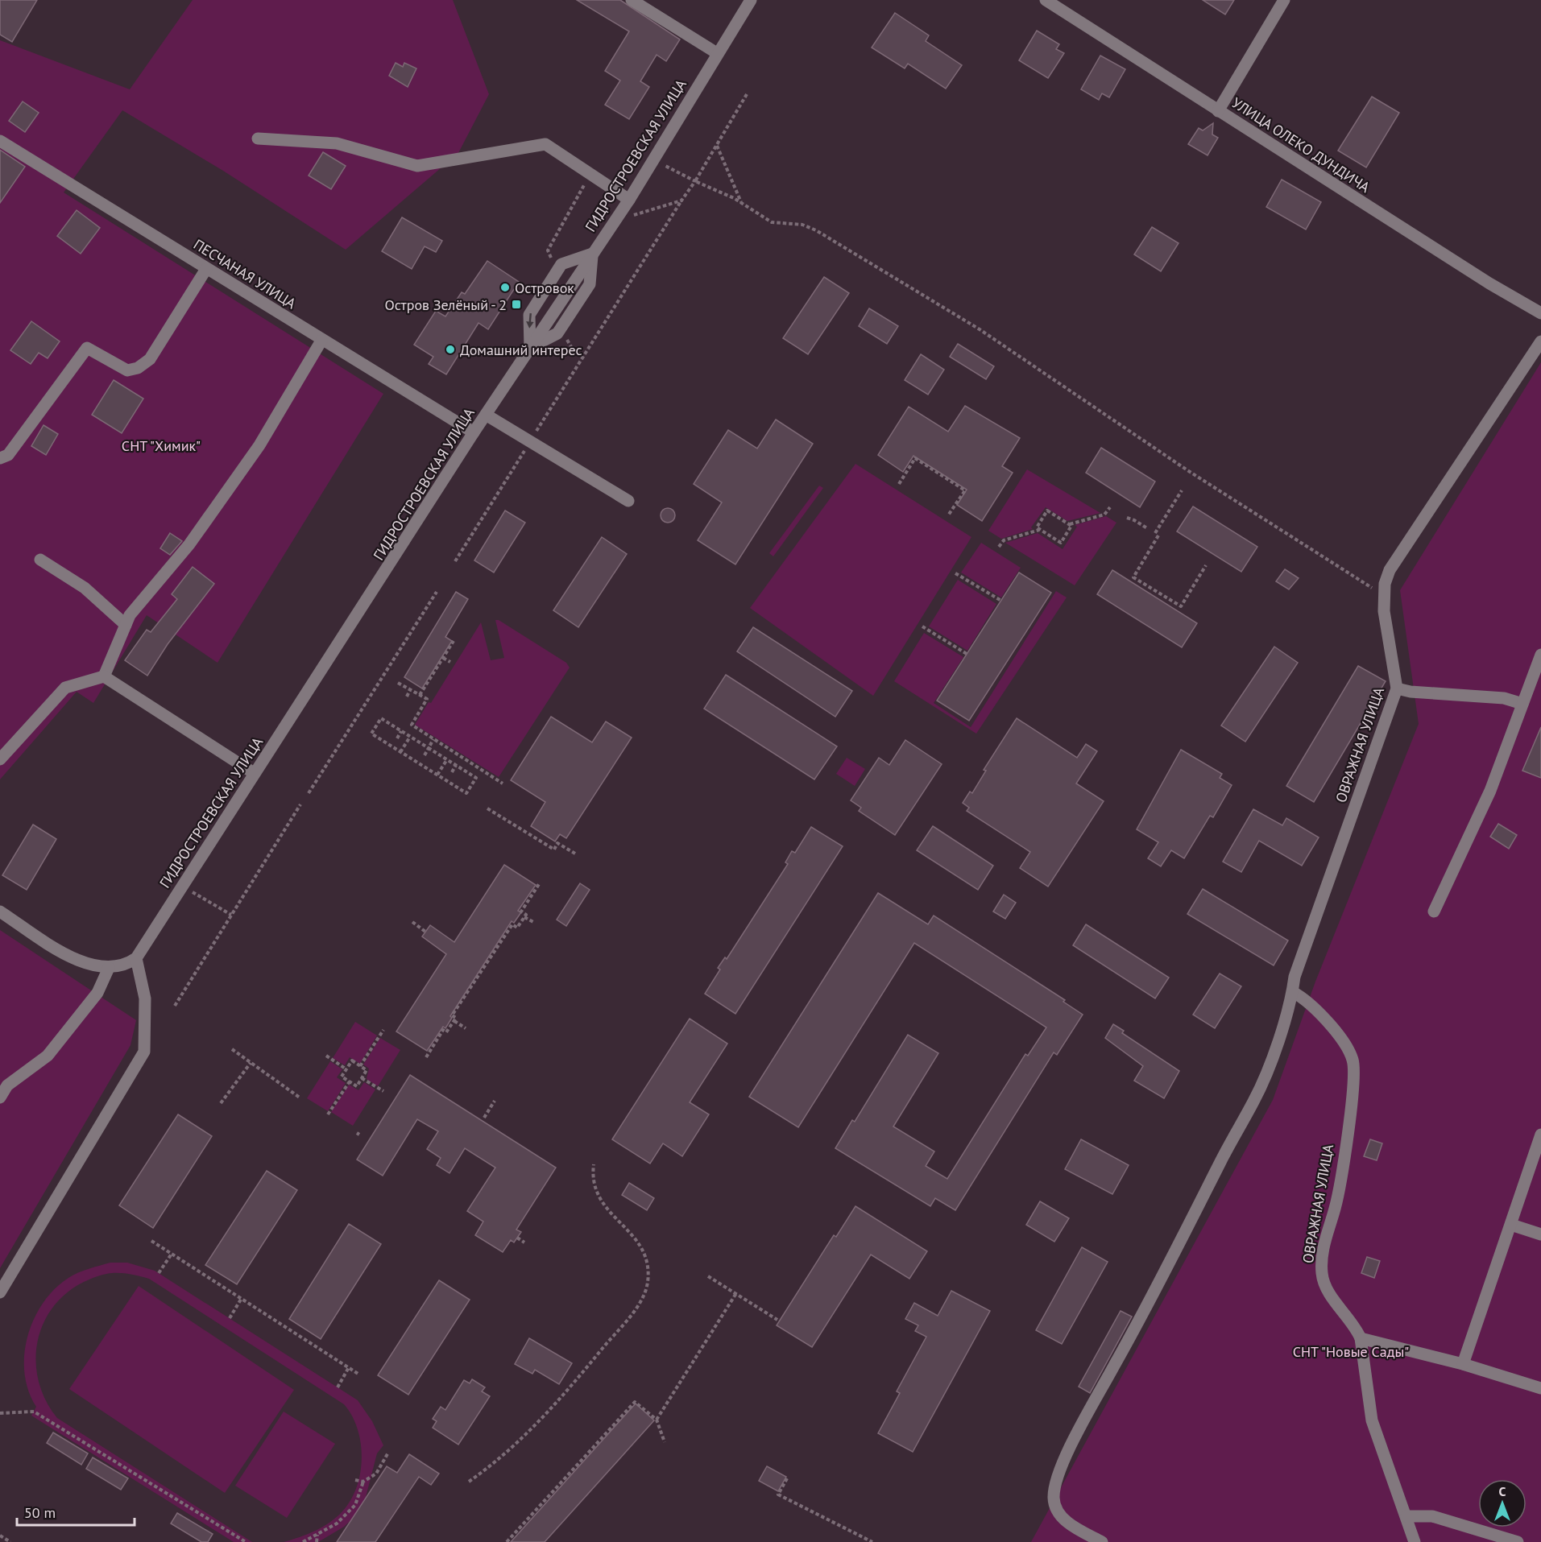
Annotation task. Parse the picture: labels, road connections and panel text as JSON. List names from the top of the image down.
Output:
{
  "streets": {
    "street": [
      "УЛИЦА ОЛЕКО ДУНДИЧА",
      "ГИДРОСТРОЕВСКАЯ УЛИЦА",
      "ПЕСЧАНАЯ УЛИЦА",
      "ОВРАЖНАЯ УЛИЦА"
    ]
  },
  "crossings": [
    ["ГИДРОСТРОЕВСКАЯ УЛИЦА", "ПЕСЧАНАЯ УЛИЦА"]
  ],
  "parks": ["СНТ \"Химик\"", "СНТ \"Новые Сады\""],
  "places": {
    "other": ["Островок", "Домашний интерес"],
    "transit": ["Остров Зелёный - 2"]
  },
  "scale_bar": "50 m",
  "north": "top"
}
